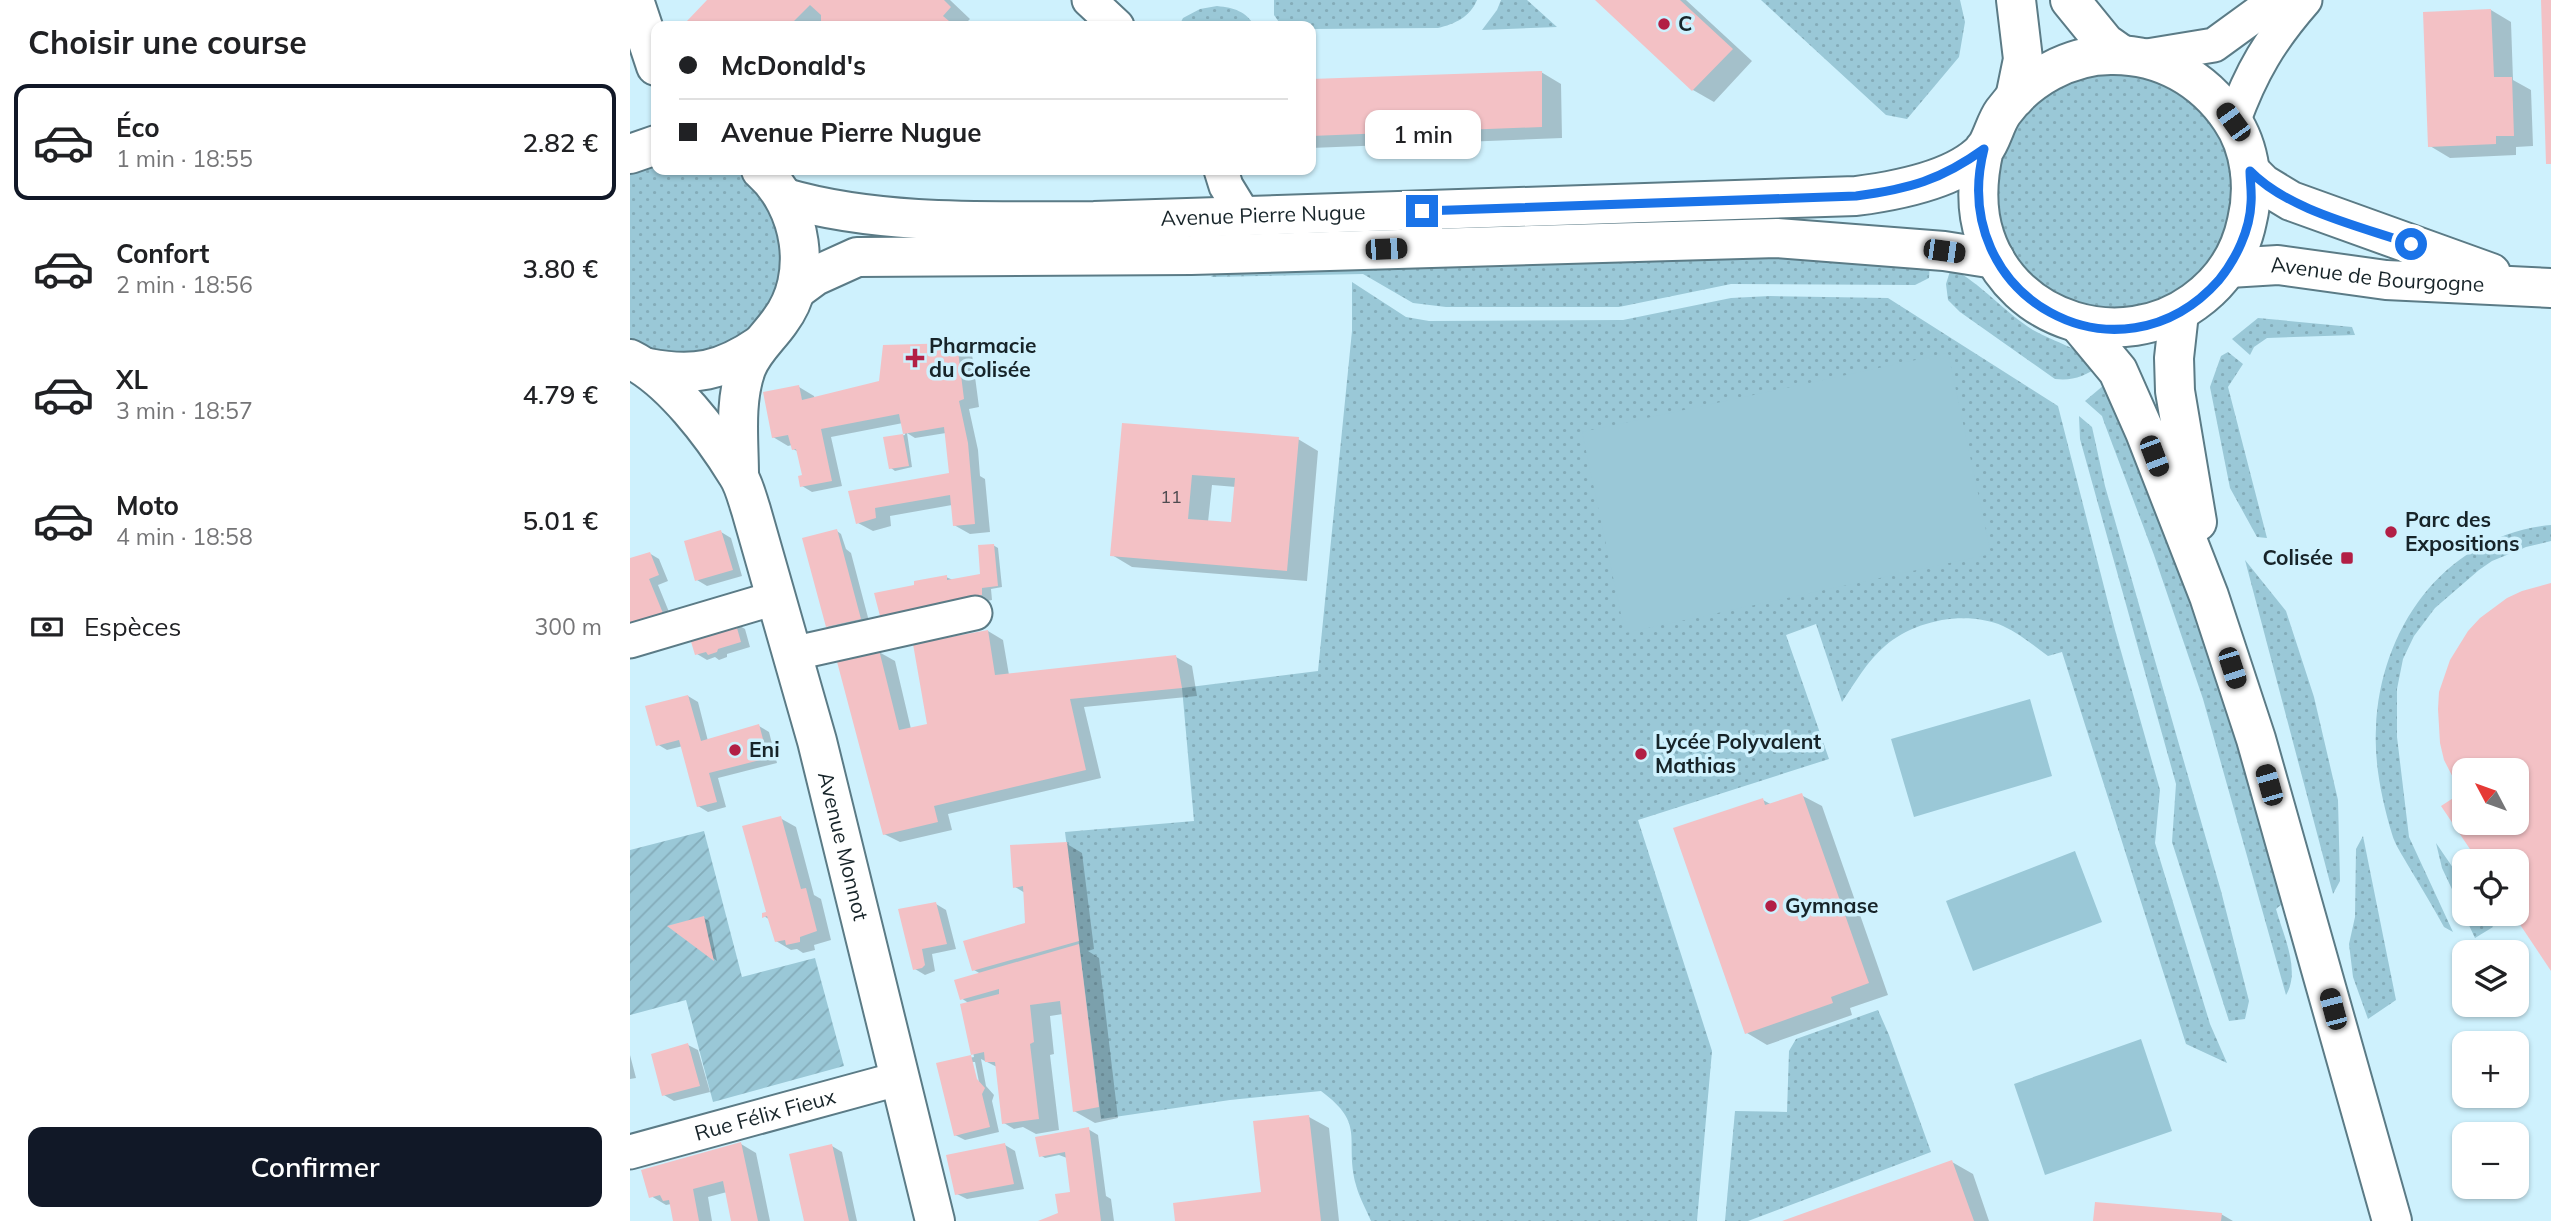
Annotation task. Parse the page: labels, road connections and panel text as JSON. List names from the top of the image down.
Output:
{
  "streets": {
    "main road": ["Avenue Pierre Nugue", "Avenue de Bourgogne", "Avenue Monnot"],
    "street": ["Rue Félix Fieux"]
  },
  "crossings": [
    ["Avenue Pierre Nugue", "Avenue de Bourgogne"],
    ["Avenue Monnot", "Rue Félix Fieux"]
  ],
  "places": {
    "other": [
      "C",
      "Parc des Expositions",
      "Eni",
      "Lycée Polyvalent Mathias",
      "Gymnase"
    ],
    "health": ["Pharmacie du Colisée"],
    "transit": ["Colisée"]
  },
  "house_numbers": ["11"],
  "north": "top left",
  "page": {
    "heading": "Choisir une course",
    "banner": ["McDonald's", "Avenue Pierre Nugue"],
    "list": [
      {
        "name": "Éco",
        "note": "1 min · 18:55",
        "value": "2.82 €"
      },
      {
        "name": "Confort",
        "note": "2 min · 18:56",
        "value": "3.80 €"
      },
      {
        "name": "XL",
        "note": "3 min · 18:57",
        "value": "4.79 €"
      },
      {
        "name": "Moto",
        "note": "4 min · 18:58",
        "value": "5.01 €"
      }
    ],
    "bubble": "1 min",
    "pay": ["Espèces", "300 m"],
    "map_buttons": ["+", "−"],
    "buttons": "Confirmer"
  }
}
